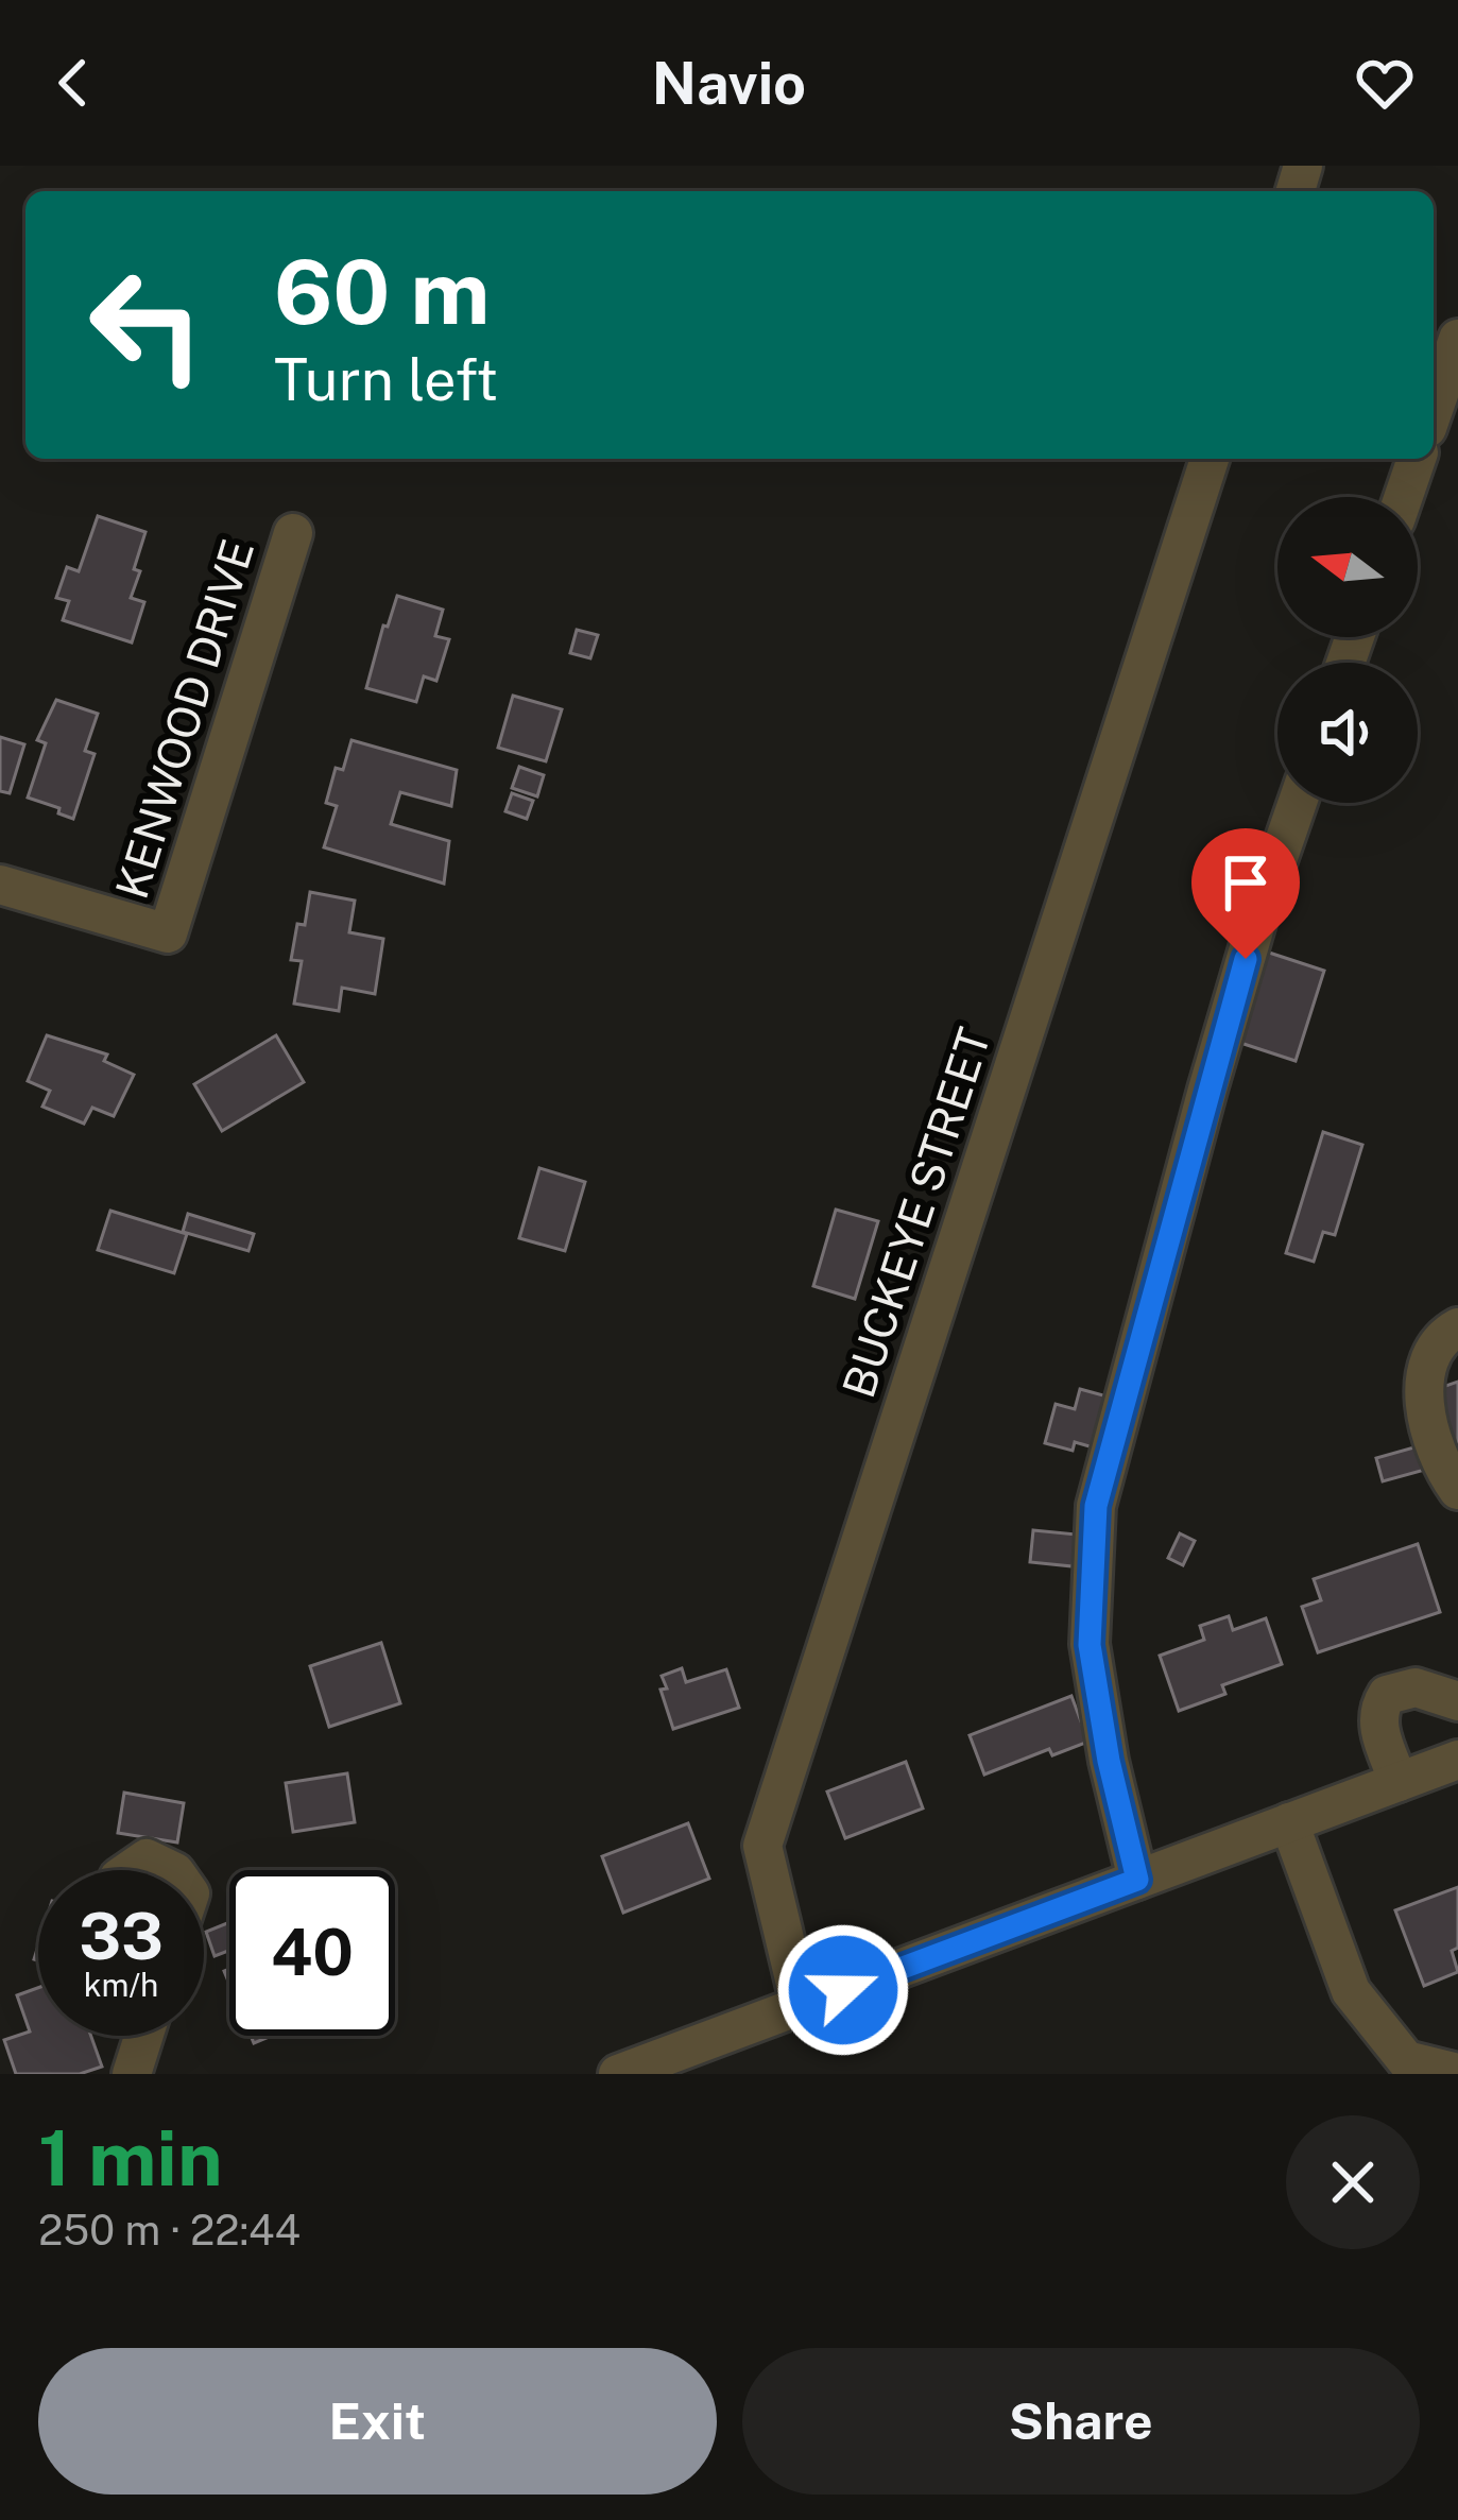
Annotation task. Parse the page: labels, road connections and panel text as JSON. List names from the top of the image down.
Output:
{
  "streets": {
    "street": ["KENWOOD DRIVE", "BUCKEYE STREET"]
  },
  "north": "left",
  "page": {
    "header": "Navio",
    "turn": ["60 m", "Turn left"],
    "speed": "33 km/h",
    "limit": "40",
    "heading": ["1 min", "250 m · 22:44"],
    "buttons": ["Exit", "Share"]
  }
}
